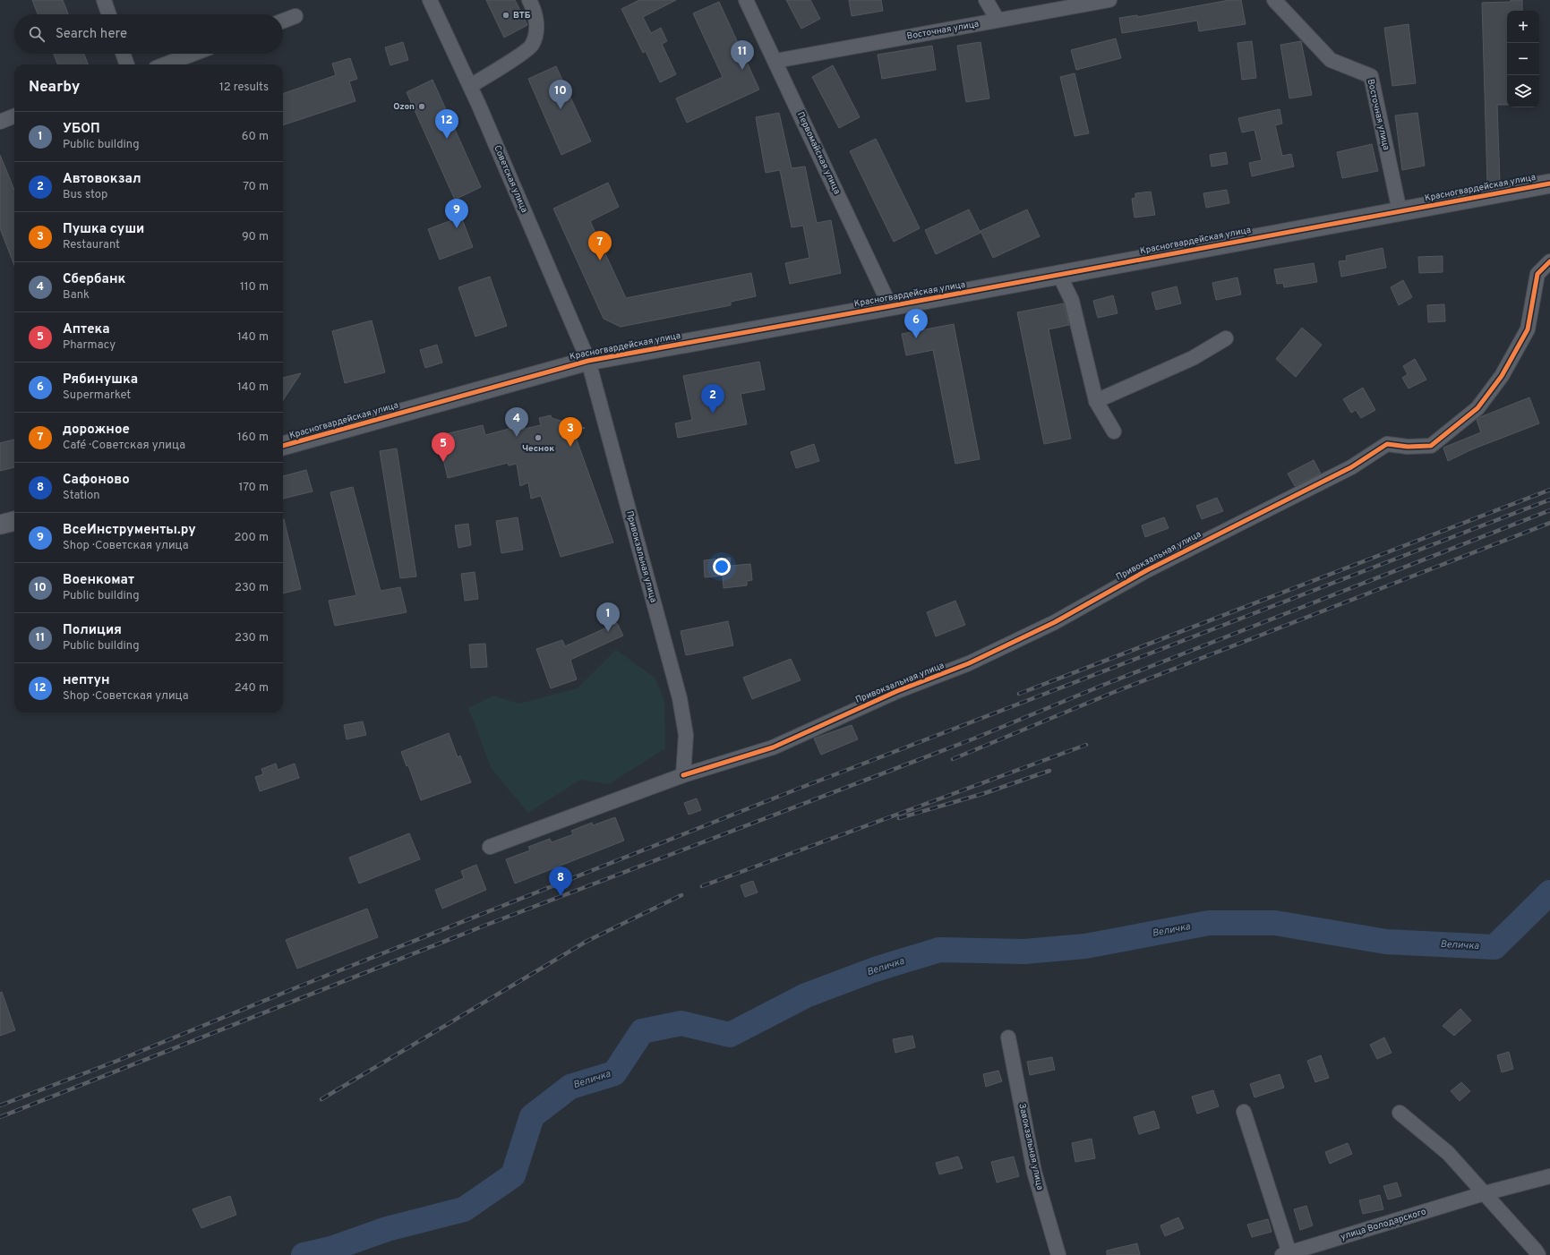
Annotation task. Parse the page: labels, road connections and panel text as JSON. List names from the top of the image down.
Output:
{
  "streets": {
    "street": [
      "Восточная улица",
      "Первомайская улица",
      "Советская улица",
      "Красногвардейская улица",
      "Привокзальная улица",
      "Завокзальная улица",
      "улица Володарского"
    ]
  },
  "crossings": [
    ["Восточная улица", "Первомайская улица"],
    ["Восточная улица", "Красногвардейская улица"],
    ["Первомайская улица", "Красногвардейская улица"],
    ["Советская улица", "Красногвардейская улица"],
    ["Советская улица", "Привокзальная улица"],
    ["Красногвардейская улица", "Привокзальная улица"]
  ],
  "water": ["Величка"],
  "places": ["ВТБ", "Ozon", "Чеснок"],
  "page": {
    "map_buttons": ["+", "−"],
    "search": "Search here",
    "pins": [
      "11",
      "10",
      "12",
      "9",
      "7",
      "6",
      "2",
      "4",
      "3",
      "5",
      "1",
      "8"
    ],
    "heading": ["Nearby", "12 results"],
    "list": [
      {
        "mark": "1",
        "name": "УБОП",
        "note": "Public building",
        "value": "60 m"
      },
      {
        "mark": "2",
        "name": "Автовокзал",
        "note": "Bus stop",
        "value": "70 m"
      },
      {
        "mark": "3",
        "name": "Пушка суши",
        "note": "Restaurant",
        "value": "90 m"
      },
      {
        "mark": "4",
        "name": "Сбербанк",
        "note": "Bank",
        "value": "110 m"
      },
      {
        "mark": "5",
        "name": "Аптека",
        "note": "Pharmacy",
        "value": "140 m"
      },
      {
        "mark": "6",
        "name": "Рябинушка",
        "note": "Supermarket",
        "value": "140 m"
      },
      {
        "mark": "7",
        "name": "дорожное",
        "note": "Café · Советская улица",
        "value": "160 m"
      },
      {
        "mark": "8",
        "name": "Сафоново",
        "note": "Station",
        "value": "170 m"
      },
      {
        "mark": "9",
        "name": "ВсеИнструменты.ру",
        "note": "Shop · Советская улица",
        "value": "200 m"
      },
      {
        "mark": "10",
        "name": "Военкомат",
        "note": "Public building",
        "value": "230 m"
      },
      {
        "mark": "11",
        "name": "Полиция",
        "note": "Public building",
        "value": "230 m"
      },
      {
        "mark": "12",
        "name": "нептун",
        "note": "Shop · Советская улица",
        "value": "240 m"
      }
    ]
  }
}
